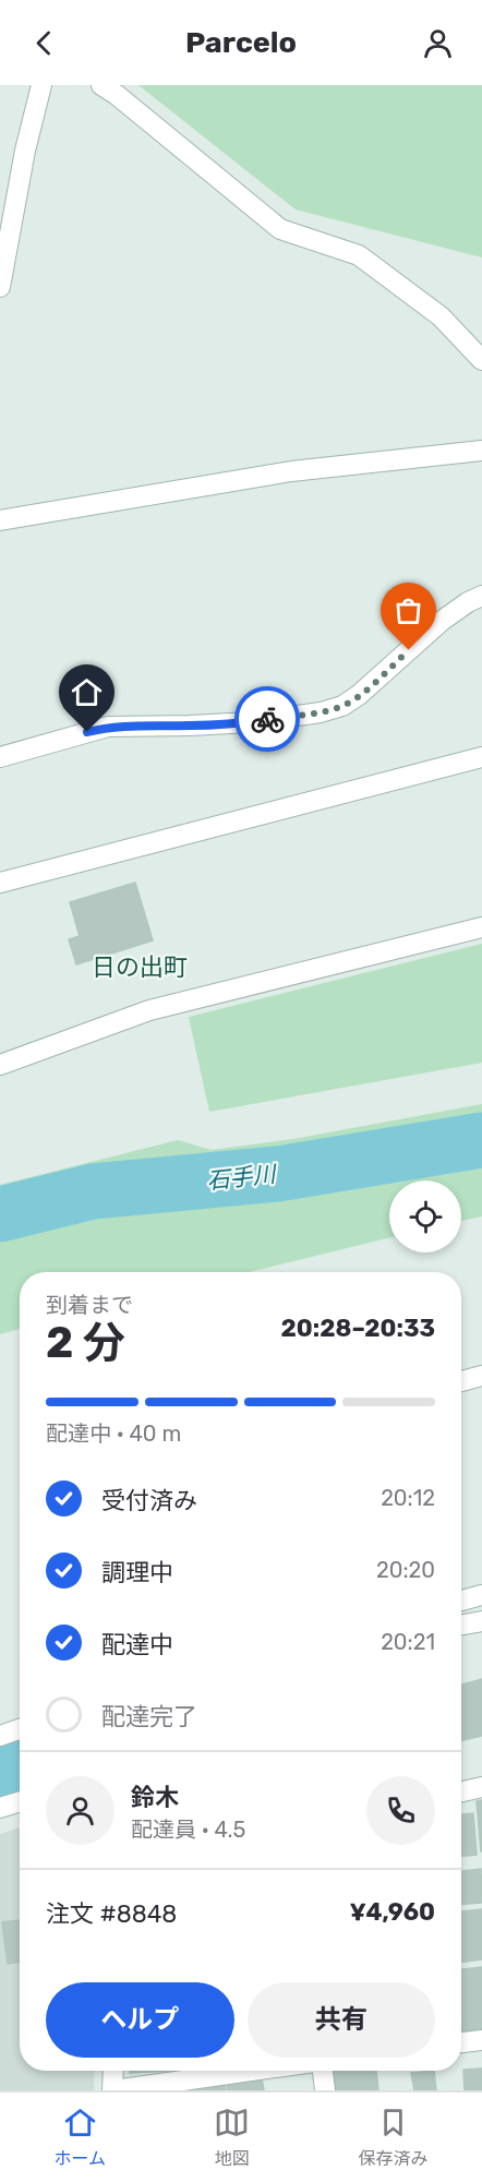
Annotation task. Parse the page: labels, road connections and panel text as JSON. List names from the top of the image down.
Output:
{
  "districts": ["日の出町"],
  "water": ["石手川"],
  "page": {
    "header": "Parcelo",
    "heading": ["2 分", "到着まで", "20:28–20:33"],
    "panel": [
      "鈴木",
      "配達員 · 4.5",
      "注文 #8848",
      "¥4,960"
    ],
    "bar": "配達中 · 40 m",
    "list": [
      ["受付済み", "20:12"],
      ["調理中", "20:20"],
      ["配達中", "20:21"],
      "配達完了"
    ],
    "buttons": ["ヘルプ", "共有"],
    "tabs": ["ホーム", "地図", "保存済み"]
  }
}
